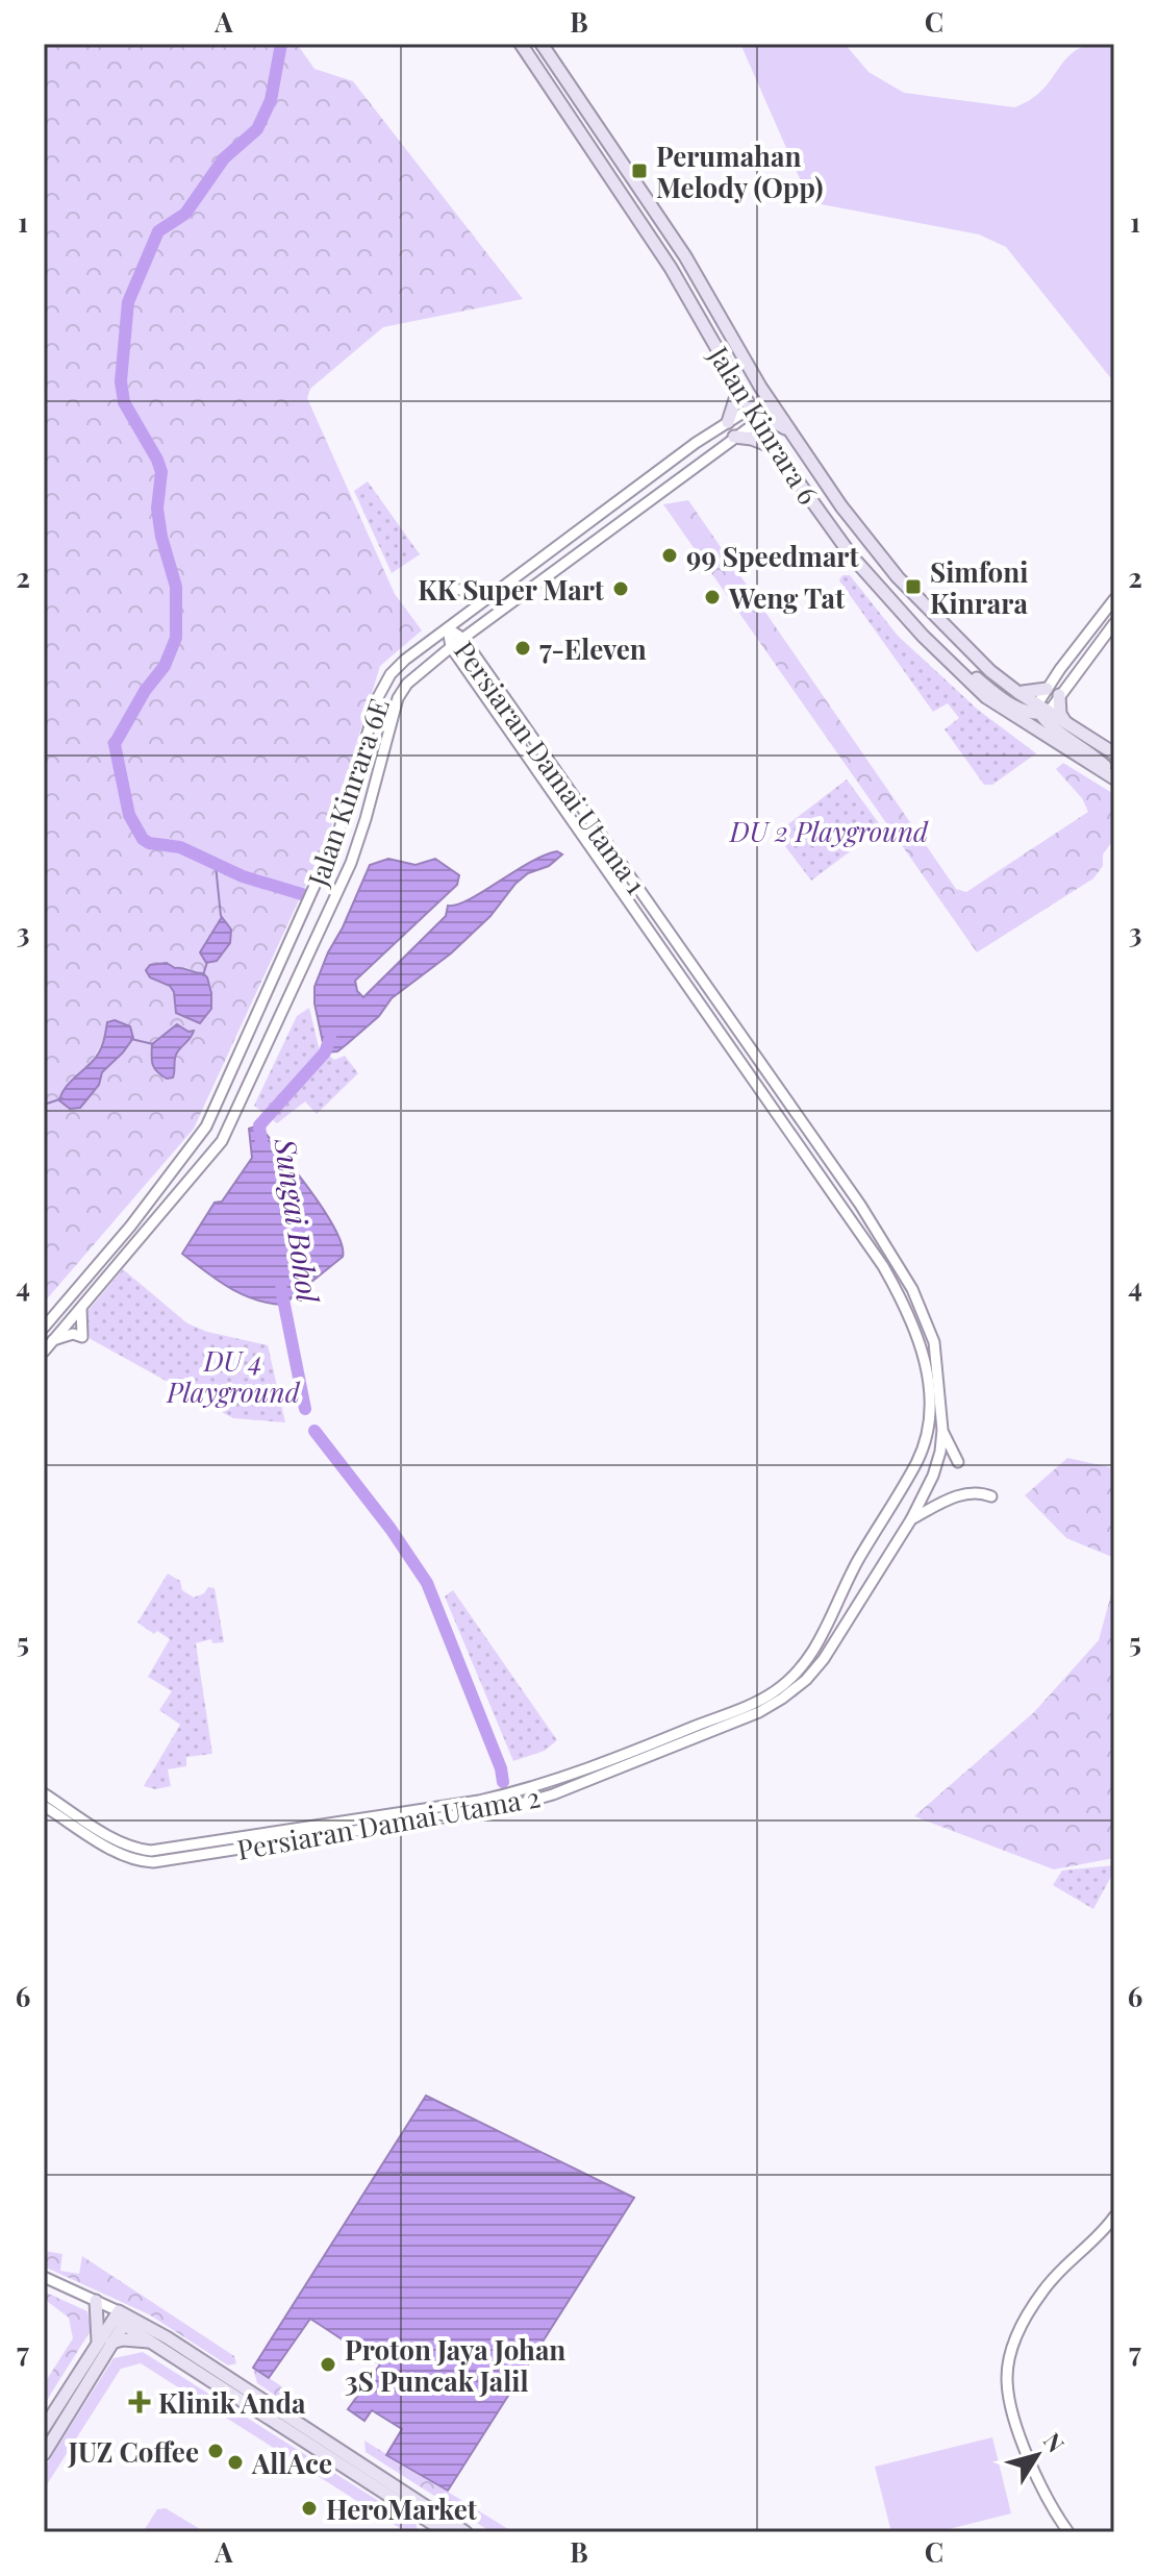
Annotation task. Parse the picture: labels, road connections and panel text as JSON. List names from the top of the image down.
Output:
{
  "streets": {
    "main road": ["Jalan Kinrara 6"],
    "street": ["Persiaran Damai Utama 1", "Jalan Kinrara 6E", "Persiaran Damai Utama 2"]
  },
  "crossings": [
    ["Jalan Kinrara 6", "Jalan Kinrara 6E"],
    ["Persiaran Damai Utama 1", "Jalan Kinrara 6E"],
    ["Persiaran Damai Utama 1", "Persiaran Damai Utama 2"]
  ],
  "water": ["Sungai Bohol"],
  "parks": ["DU 2 Playground", "DU 4 Playground"],
  "places": {
    "transit": ["Perumahan Melody (Opp)", "Simfoni Kinrara"],
    "other": [
      "99 Speedmart",
      "KK Super Mart",
      "Weng Tat",
      "7-Eleven",
      "Proton Jaya Johan 3S Puncak Jalil",
      "JUZ Coffee",
      "AllAce",
      "HeroMarket"
    ],
    "health": ["Klinik Anda"]
  },
  "north": "top right",
  "grid": {
    "columns": ["A", "B", "C"],
    "rows": [
      "1",
      "2",
      "3",
      "4",
      "5",
      "6",
      "7"
    ]
  }
}
